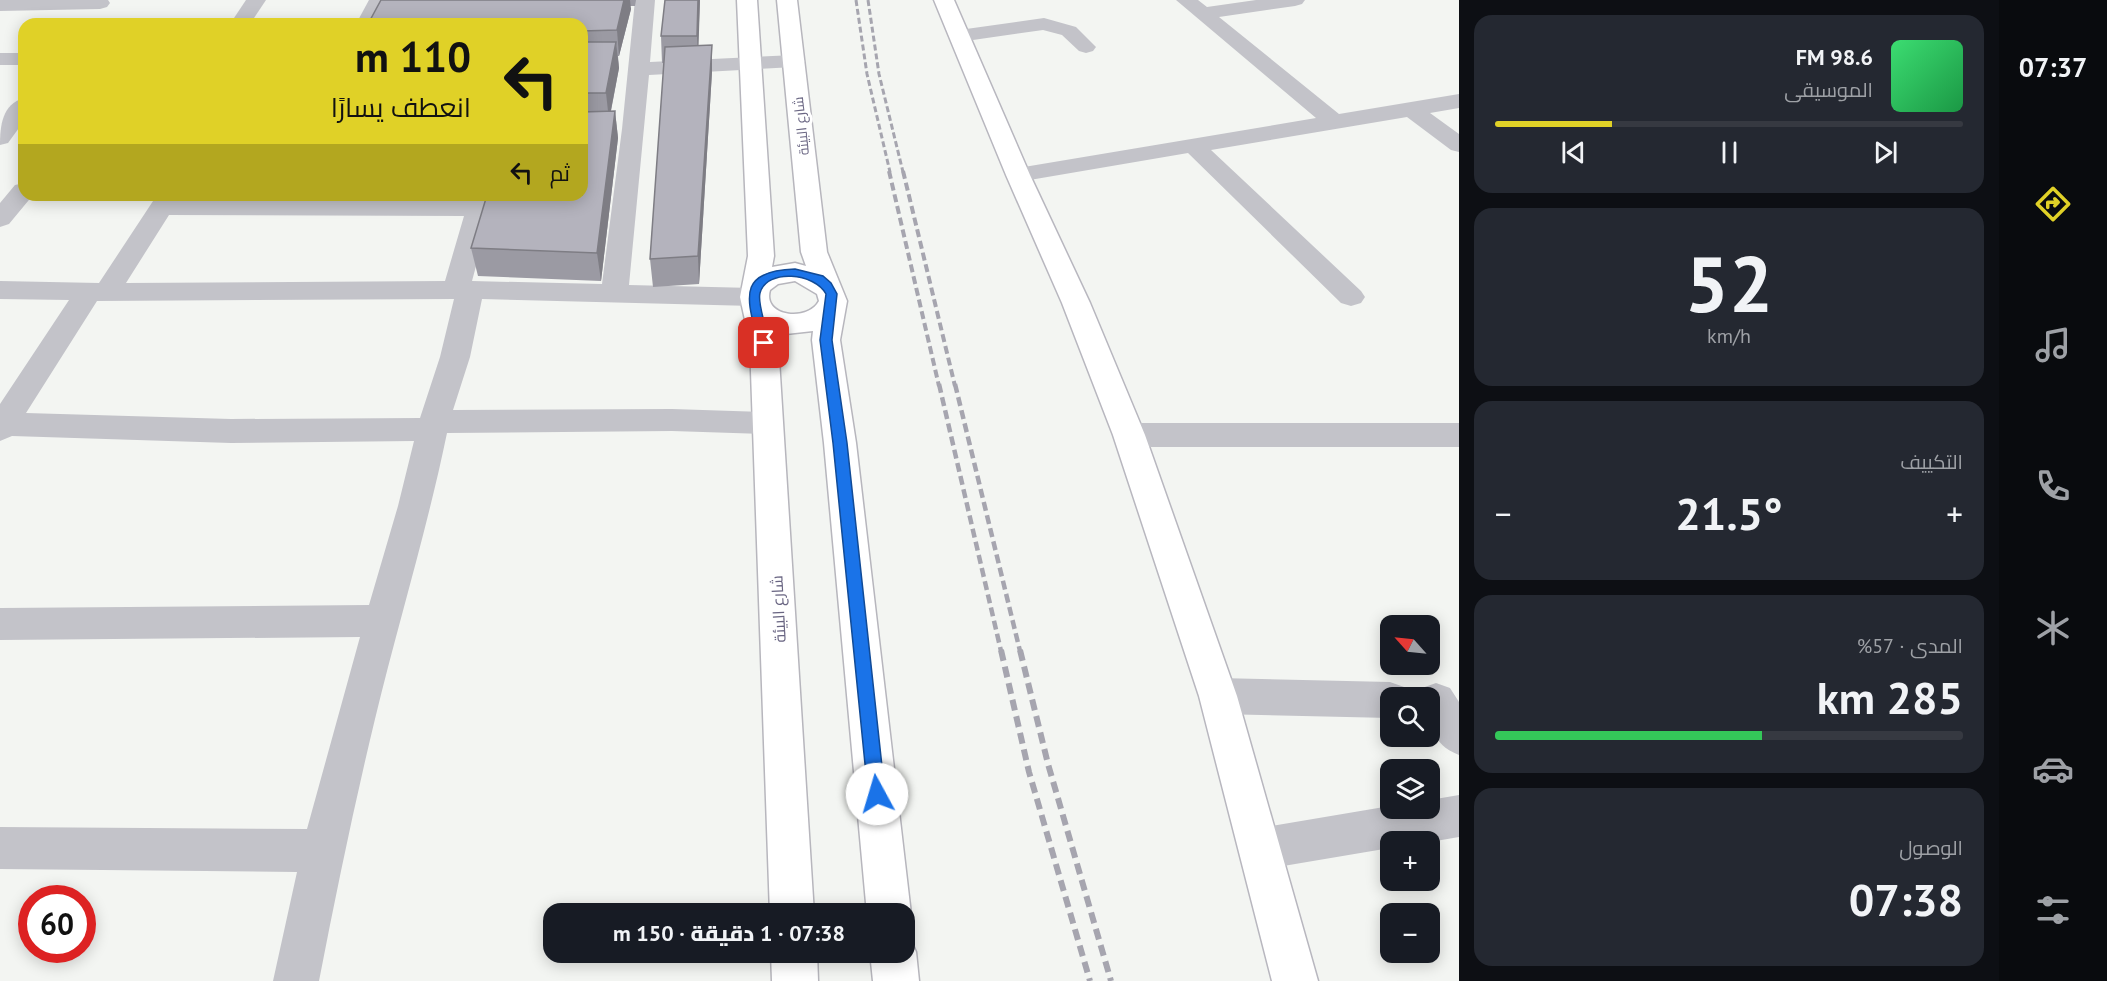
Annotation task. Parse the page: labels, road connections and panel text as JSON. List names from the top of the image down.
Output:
{
  "streets": {
    "main road": ["شارع البيئة"]
  },
  "north": "top left",
  "page": {
    "tabs": "07:37",
    "turn": ["110 m", "انعطف يسارًا"],
    "song": ["98.6 FM", "الموسيقى"],
    "then": "ثم",
    "tile": [
      ["52", "km/h"],
      "التكييف",
      ["المدى · 57%", "285 km"],
      ["الوصول", "07:38"]
    ],
    "heat": ["−", "21.5°", "+"],
    "map_buttons": ["+", "−"],
    "limit": "60",
    "trip": "07:38 · 1 دقيقة · 150 m"
  }
}
